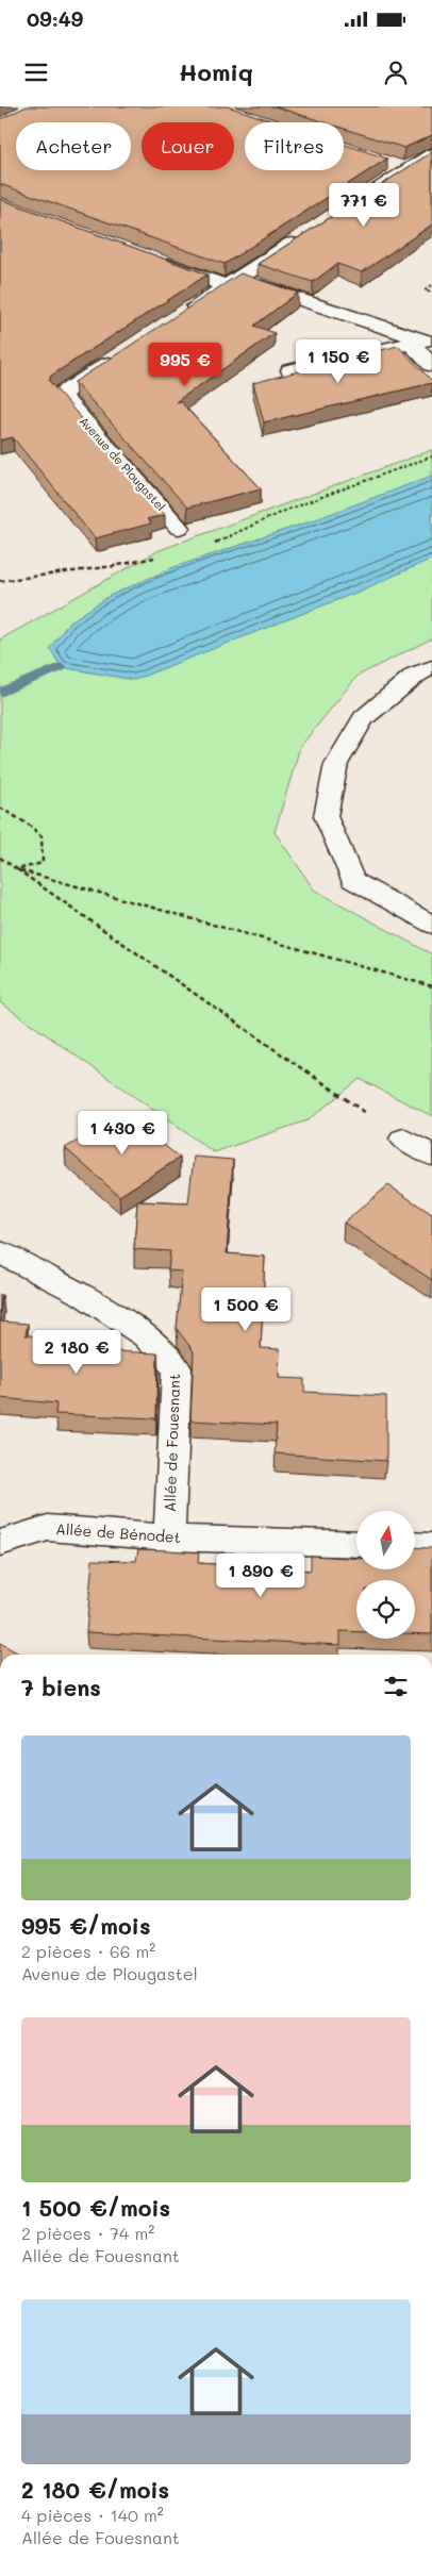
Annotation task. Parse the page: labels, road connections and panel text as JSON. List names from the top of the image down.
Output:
{
  "streets": {
    "street": ["Avenue de Plougastel", "Allée de Fouesnant", "Allée de Bénodet"]
  },
  "crossings": [
    ["Allée de Fouesnant", "Allée de Bénodet"]
  ],
  "north": "top",
  "page": {
    "status": "09:49",
    "header": "Homiq",
    "chip": ["Acheter", "Louer", "Filtres"],
    "price": [
      "771 €",
      "1 150 €",
      "995 €",
      "1 430 €",
      "1 500 €",
      "2 180 €",
      "1 890 €"
    ],
    "heading": "7 biens",
    "list": [
      {
        "name": "995 €/mois",
        "note": "2 pièces · 66 m² · Avenue de Plougastel"
      },
      {
        "name": "1 500 €/mois",
        "note": "2 pièces · 74 m² · Allée de Fouesnant"
      },
      {
        "name": "2 180 €/mois",
        "note": "4 pièces · 140 m² · Allée de Fouesnant"
      }
    ]
  }
}
